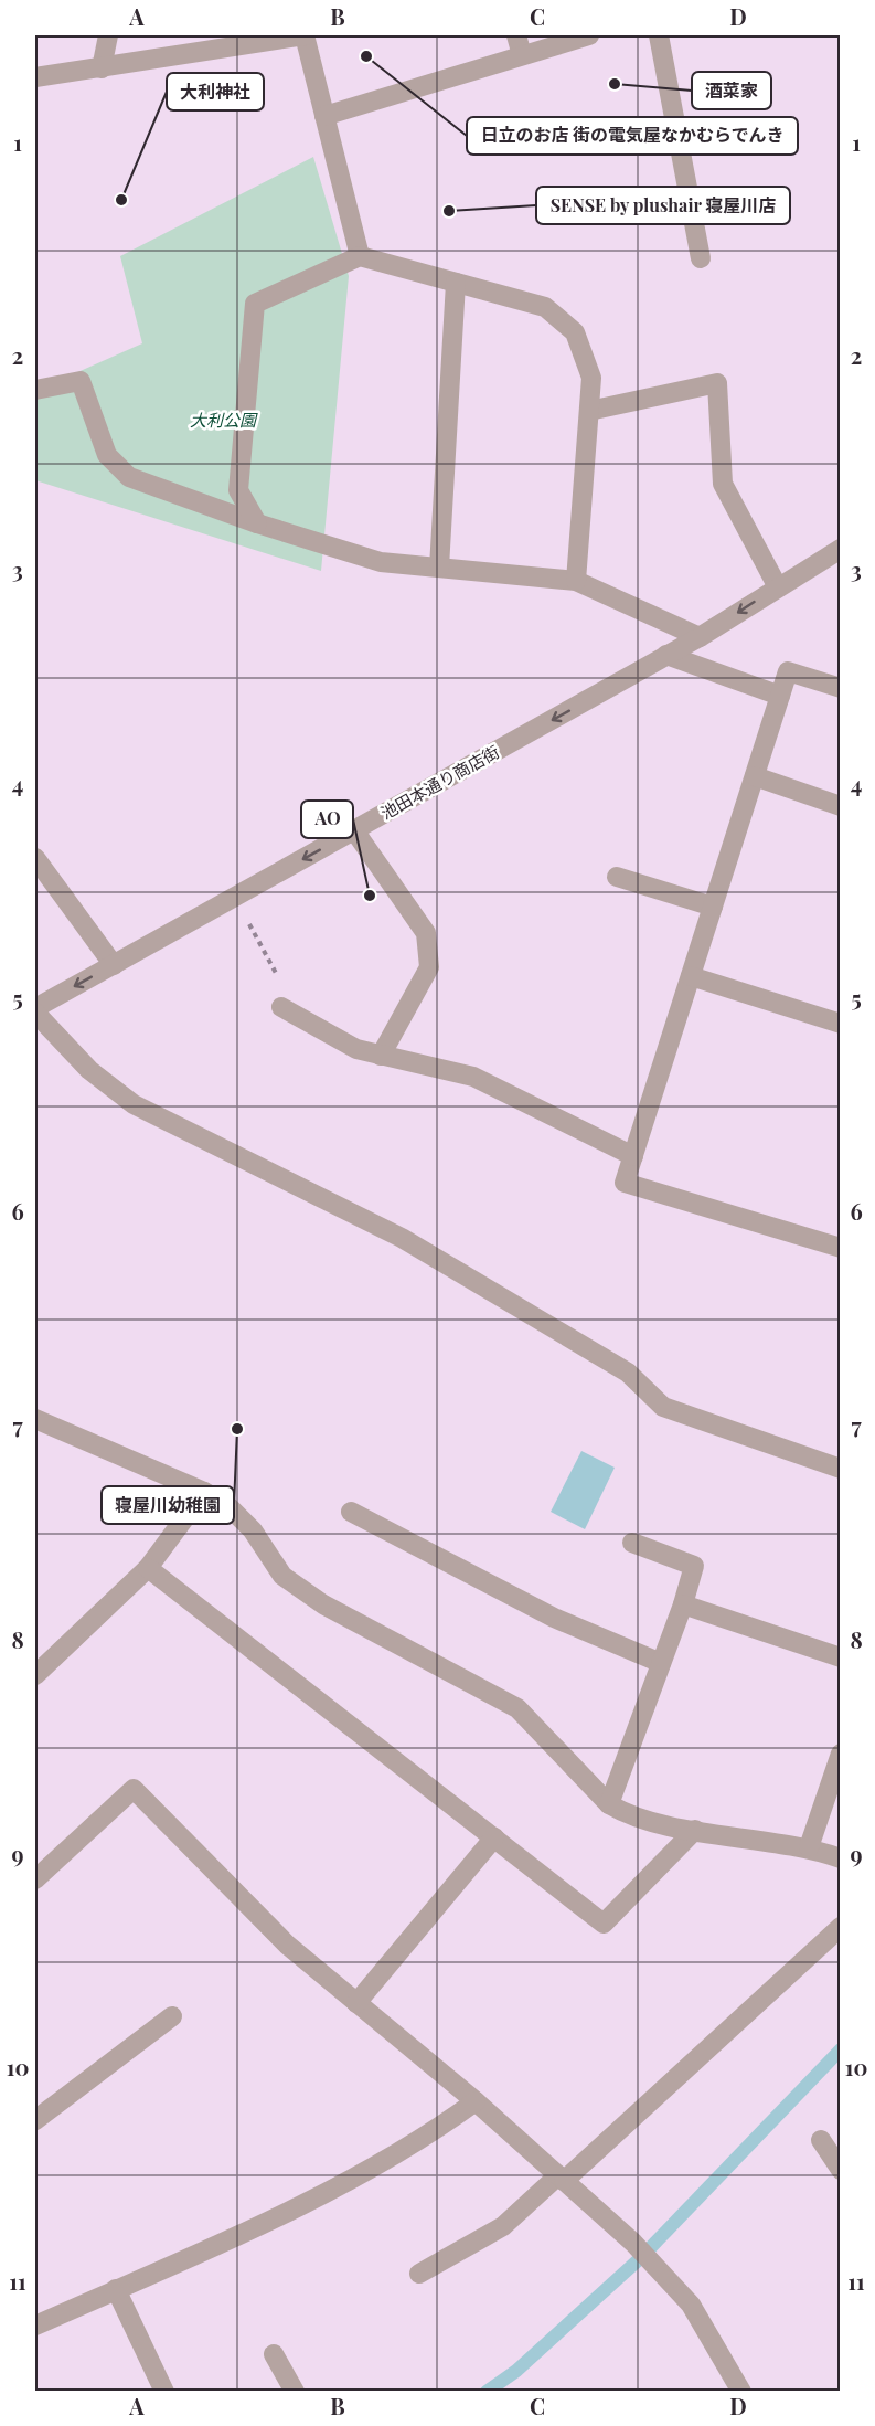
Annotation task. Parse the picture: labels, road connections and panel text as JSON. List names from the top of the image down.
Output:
{
  "streets": {
    "street": ["池田本通り商店街"]
  },
  "one_way": ["池田本通り商店街"],
  "parks": ["大利公園"],
  "places": [
    "日立のお店 街の電気屋なかむらでんき",
    "酒菜家",
    "大利神社",
    "SENSE by plushair 寝屋川店",
    "AO",
    "寝屋川幼稚園"
  ],
  "grid": {
    "columns": [
      "A",
      "B",
      "C",
      "D"
    ],
    "rows": [
      "1",
      "2",
      "3",
      "4",
      "5",
      "6",
      "7",
      "8",
      "9",
      "10",
      "11"
    ]
  }
}
